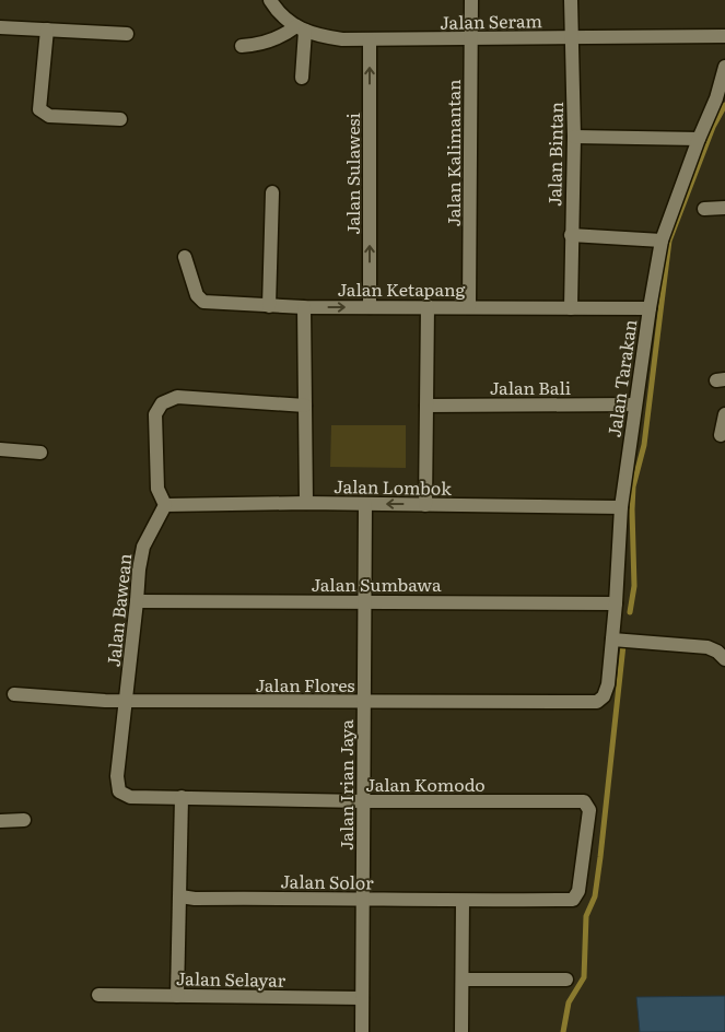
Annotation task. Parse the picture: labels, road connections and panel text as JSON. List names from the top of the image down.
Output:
{
  "streets": {
    "street": [
      "Jalan Seram",
      "Jalan Kalimantan",
      "Jalan Bintan",
      "Jalan Sulawesi",
      "Jalan Ketapang",
      "Jalan Tarakan",
      "Jalan Bali",
      "Jalan Lombok",
      "Jalan Sumbawa",
      "Jalan Bawean",
      "Jalan Flores",
      "Jalan Komodo",
      "Jalan Irian Jaya",
      "Jalan Solor",
      "Jalan Selayar"
    ]
  },
  "crossings": [
    ["Jalan Seram", "Jalan Kalimantan"],
    ["Jalan Seram", "Jalan Bintan"],
    ["Jalan Seram", "Jalan Sulawesi"],
    ["Jalan Kalimantan", "Jalan Ketapang"],
    ["Jalan Bintan", "Jalan Ketapang"],
    ["Jalan Sulawesi", "Jalan Ketapang"],
    ["Jalan Ketapang", "Jalan Tarakan"],
    ["Jalan Tarakan", "Jalan Bali"],
    ["Jalan Tarakan", "Jalan Lombok"],
    ["Jalan Tarakan", "Jalan Sumbawa"],
    ["Jalan Tarakan", "Jalan Flores"],
    ["Jalan Lombok", "Jalan Bawean"],
    ["Jalan Lombok", "Jalan Irian Jaya"],
    ["Jalan Sumbawa", "Jalan Bawean"],
    ["Jalan Sumbawa", "Jalan Irian Jaya"],
    ["Jalan Bawean", "Jalan Flores"],
    ["Jalan Bawean", "Jalan Komodo"],
    ["Jalan Flores", "Jalan Irian Jaya"],
    ["Jalan Komodo", "Jalan Irian Jaya"],
    ["Jalan Komodo", "Jalan Solor"],
    ["Jalan Irian Jaya", "Jalan Solor"],
    ["Jalan Irian Jaya", "Jalan Selayar"]
  ]
}
